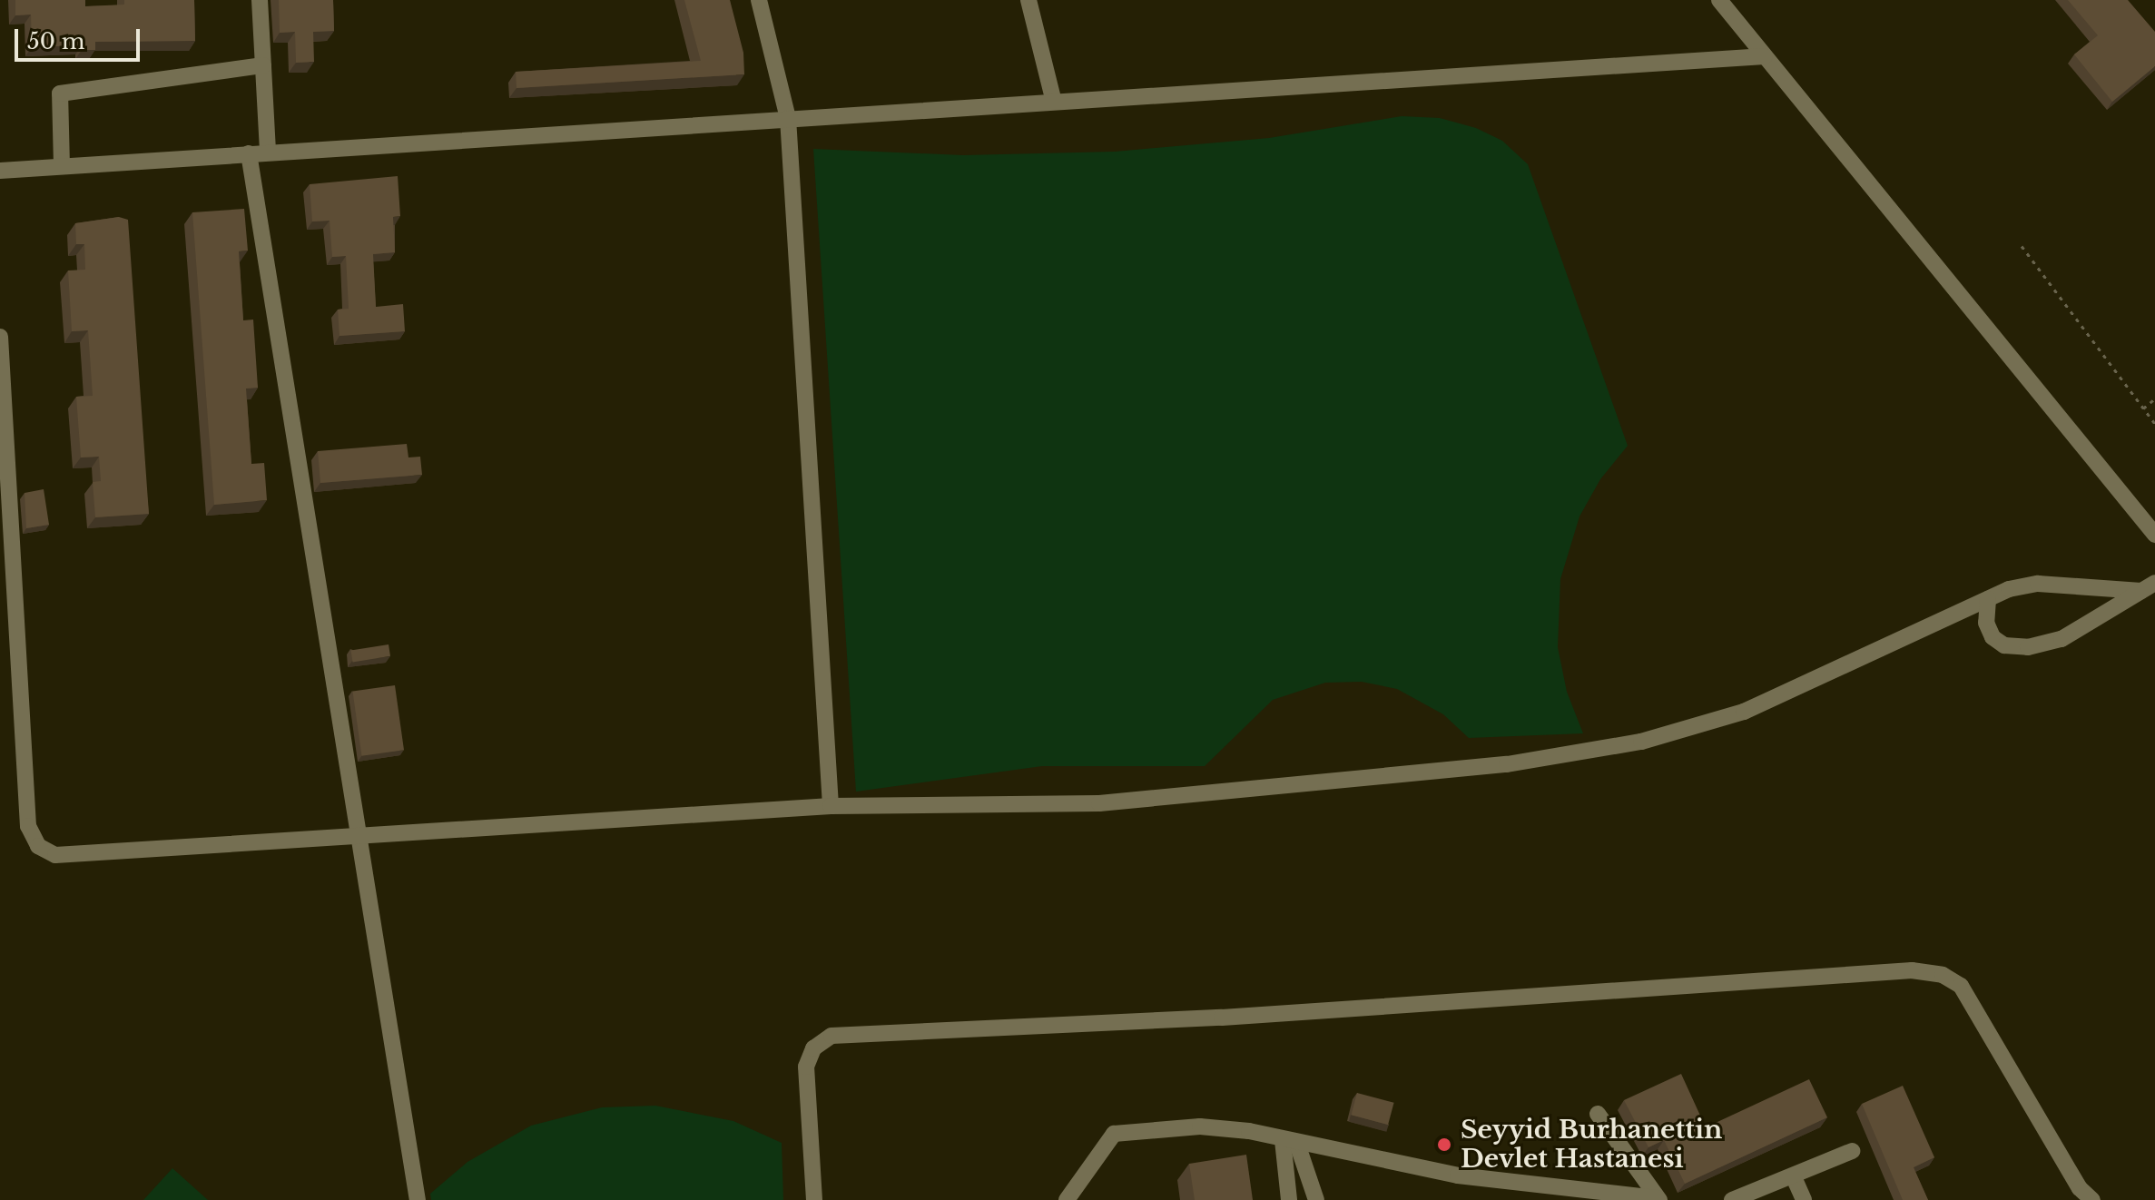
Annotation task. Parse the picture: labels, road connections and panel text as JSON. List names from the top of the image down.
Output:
{
  "places": ["Seyyid Burhanettin Devlet Hastanesi"],
  "scale_bar": "50 m"
}
